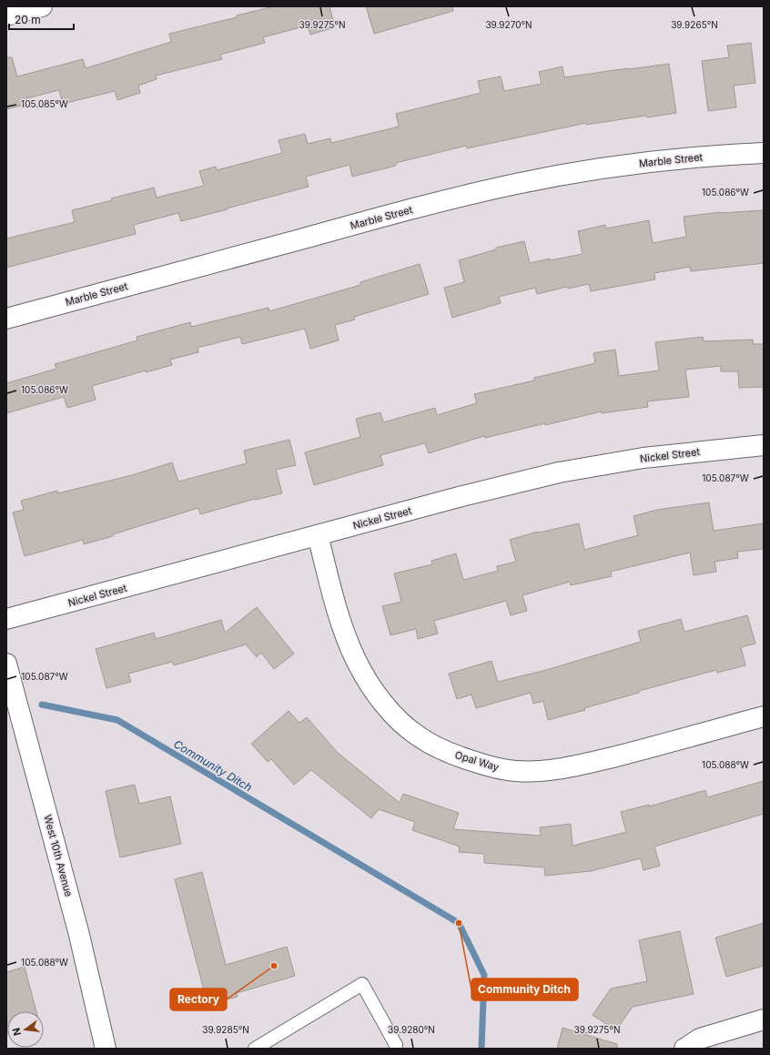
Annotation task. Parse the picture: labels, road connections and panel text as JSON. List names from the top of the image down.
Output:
{
  "streets": {
    "street": [
      "Marble Street",
      "Nickel Street",
      "Opal Way",
      "West 10th Avenue"
    ]
  },
  "crossings": [
    ["Nickel Street", "Opal Way"]
  ],
  "water": ["Community Ditch"],
  "places": ["Community Ditch", "Rectory"],
  "scale_bar": "20 m",
  "north": "left",
  "coordinates": [
    "39.9270°N",
    "39.9265°N",
    "39.9275°N",
    "105.085°W",
    "105.086°W",
    "105.087°W",
    "105.088°W",
    "39.9285°N",
    "39.9280°N"
  ]
}
